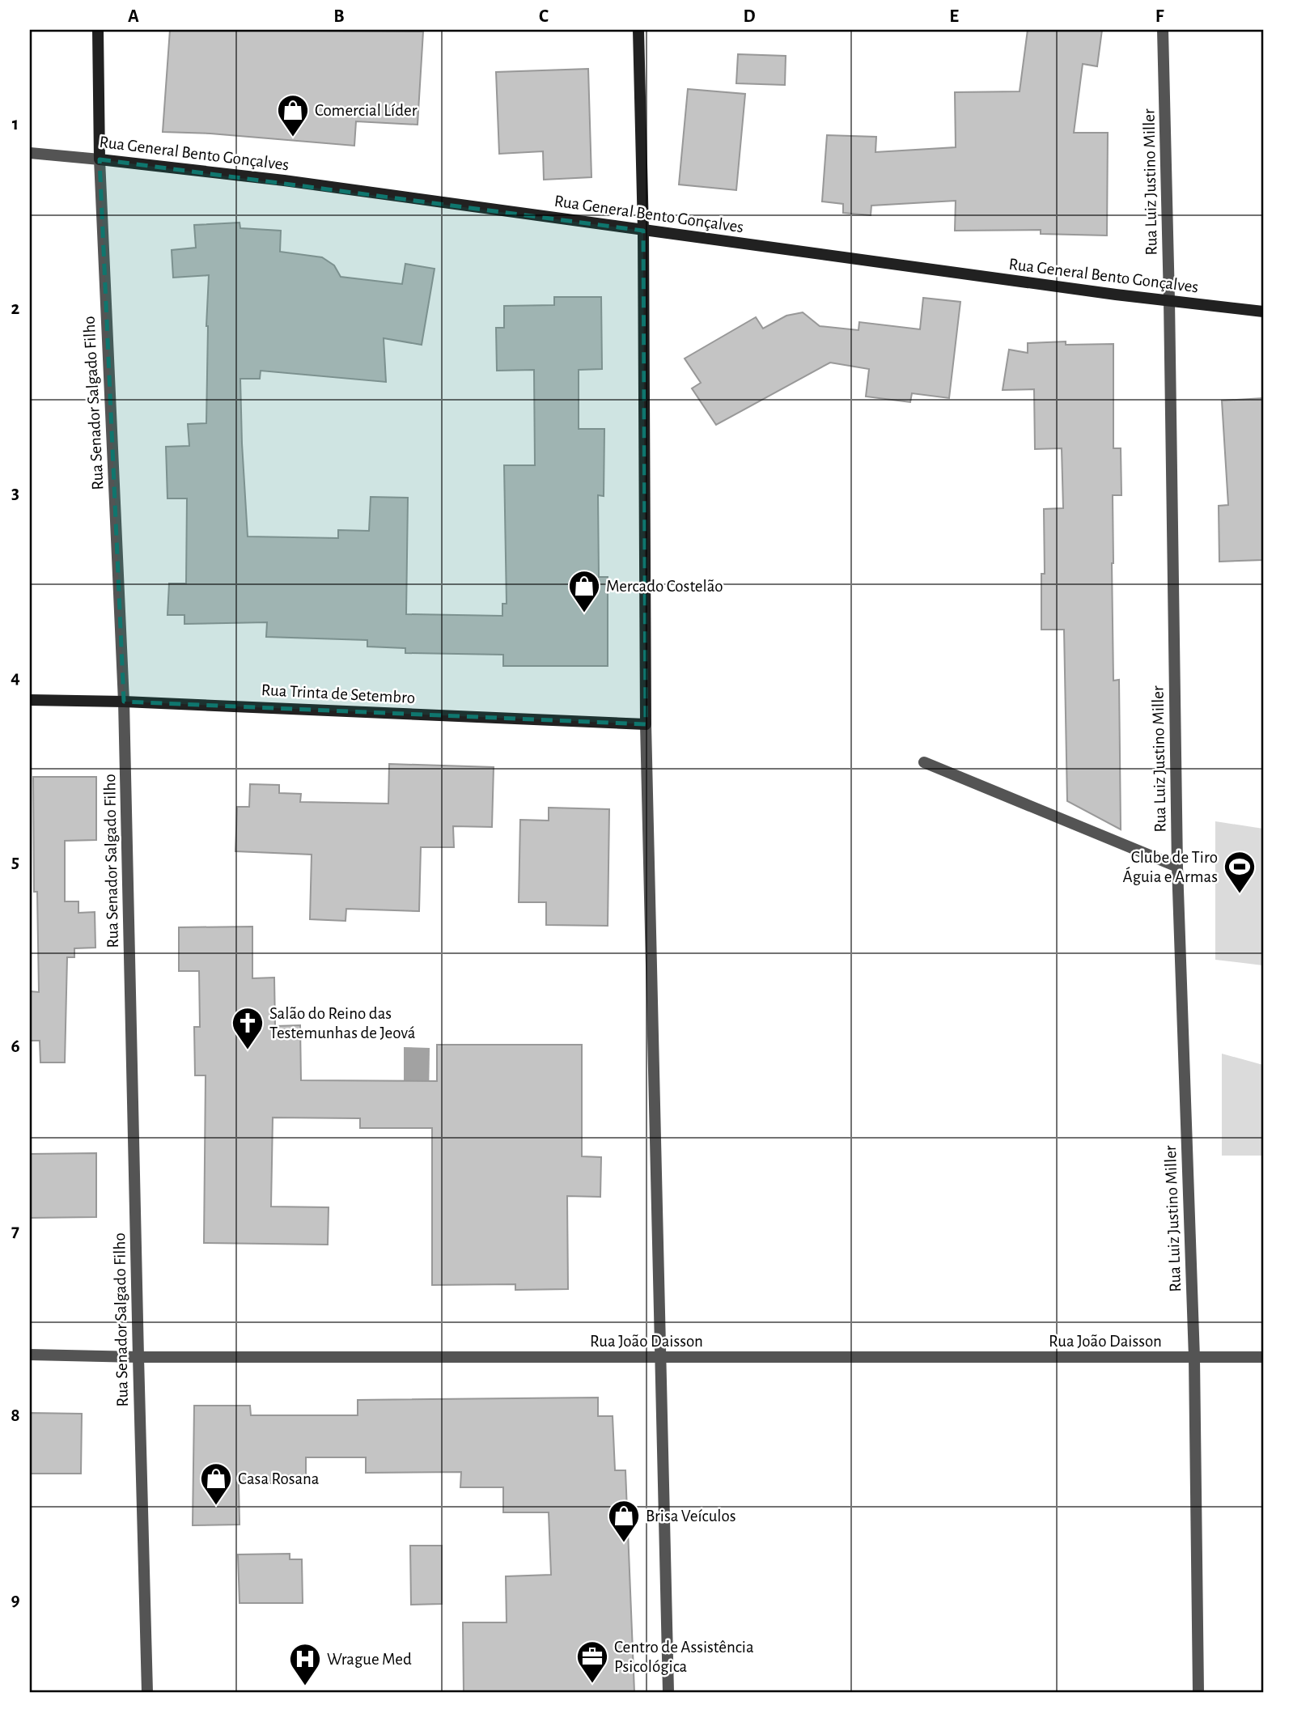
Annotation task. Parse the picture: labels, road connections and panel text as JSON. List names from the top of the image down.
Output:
{
  "streets": {
    "main road": ["Rua General Bento Gonçalves", "Rua Senador Salgado Filho", "Rua Trinta de Setembro"],
    "street": ["Rua Luiz Justino Miller", "Rua João Daisson"]
  },
  "crossings": [
    ["Rua General Bento Gonçalves", "Rua Luiz Justino Miller"],
    ["Rua General Bento Gonçalves", "Rua Senador Salgado Filho"],
    ["Rua Luiz Justino Miller", "Rua João Daisson"],
    ["Rua Senador Salgado Filho", "Rua Trinta de Setembro"],
    ["Rua Senador Salgado Filho", "Rua João Daisson"]
  ],
  "places": {
    "shop": [
      "Comercial Líder",
      "Mercado Costelão",
      "Casa Rosana",
      "Brisa Veículos"
    ],
    "sports": ["Clube de Tiro Águia e Armas"],
    "church": ["Salão do Reino das Testemunhas de Jeová"],
    "office": ["Centro de Assistência Psicológica"],
    "hospital": ["Wrague Med"]
  },
  "grid": {
    "columns": [
      "A",
      "B",
      "C",
      "D",
      "E",
      "F"
    ],
    "rows": [
      "1",
      "2",
      "3",
      "4",
      "5",
      "6",
      "7",
      "8",
      "9"
    ]
  }
}
